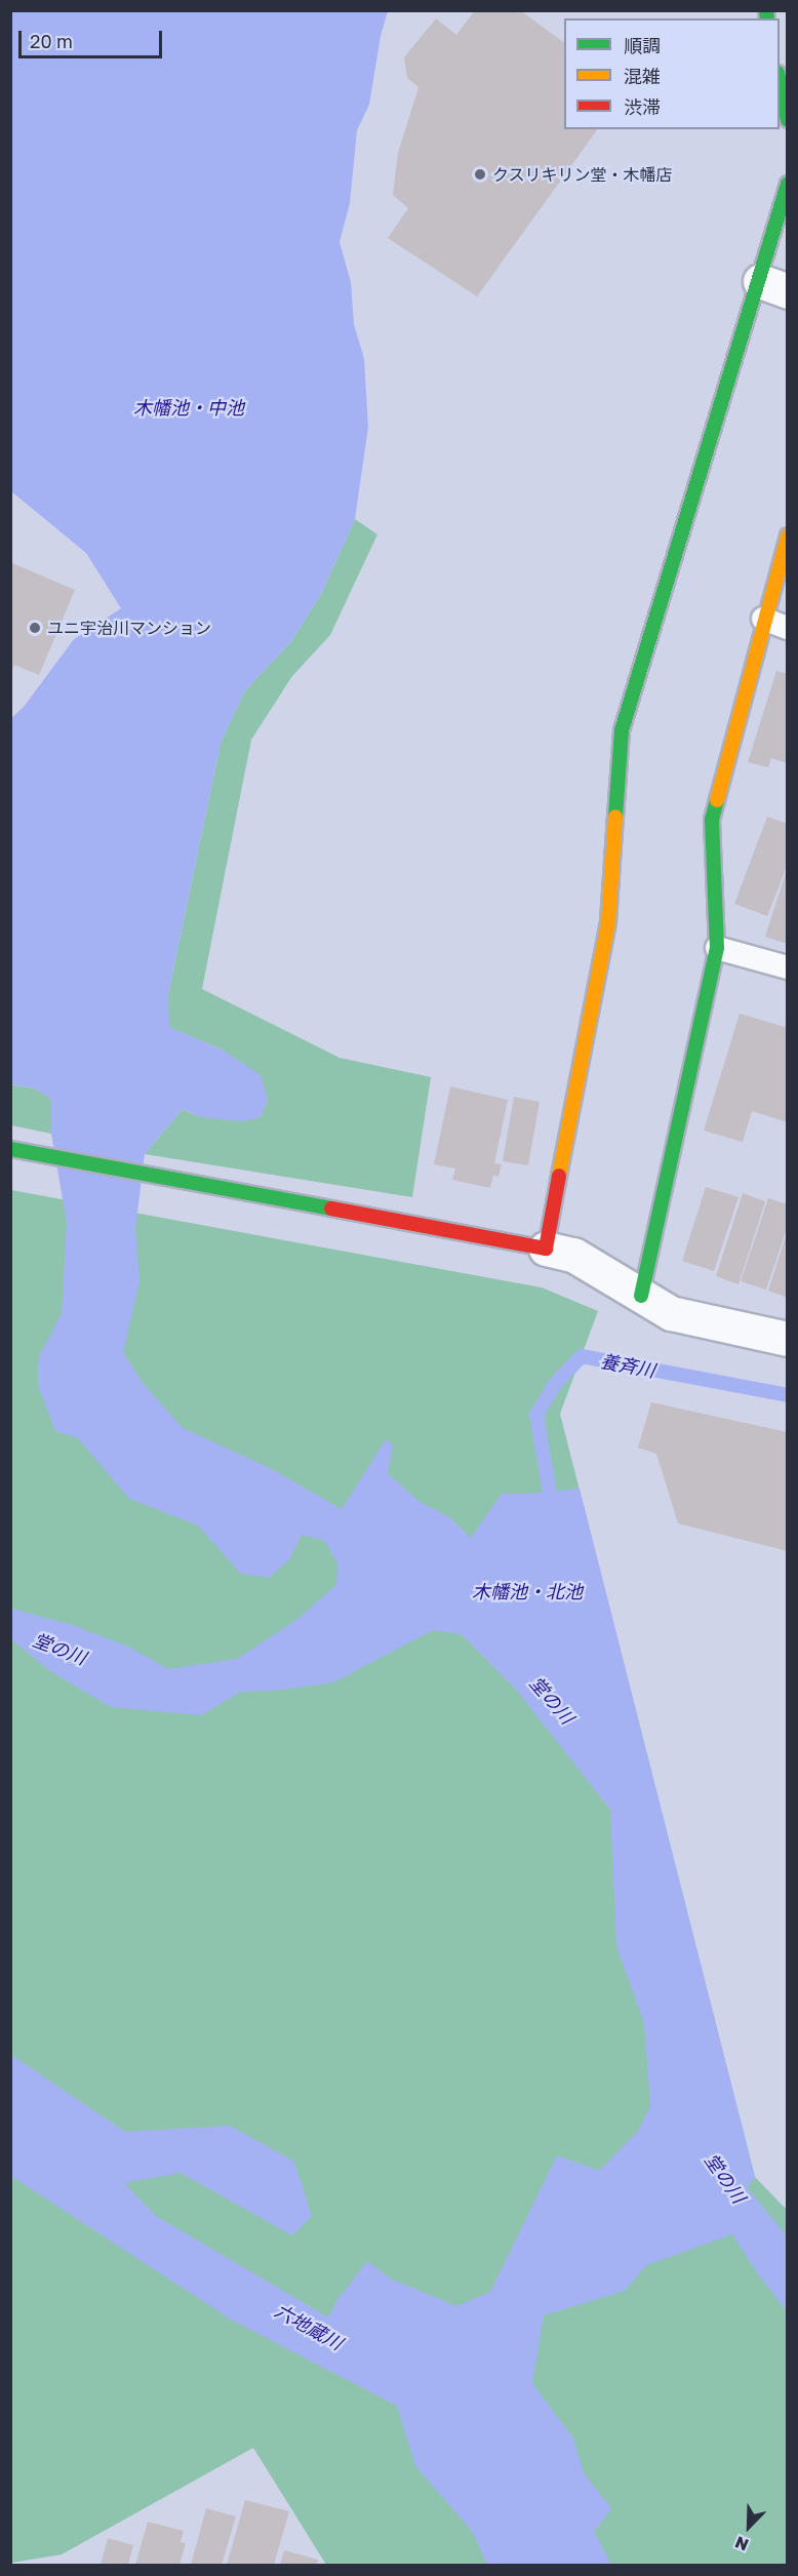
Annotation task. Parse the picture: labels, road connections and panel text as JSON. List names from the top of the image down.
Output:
{
  "water": [
    "木幡池・中池",
    "養斉川",
    "木幡池・北池",
    "堂の川",
    "六地蔵川"
  ],
  "places": ["クスリキリン堂・木幡店", "ユニ宇治川マンション"],
  "legend": ["順調", "混雑", "渋滞"],
  "scale_bar": "20 m",
  "north": "bottom left"
}
